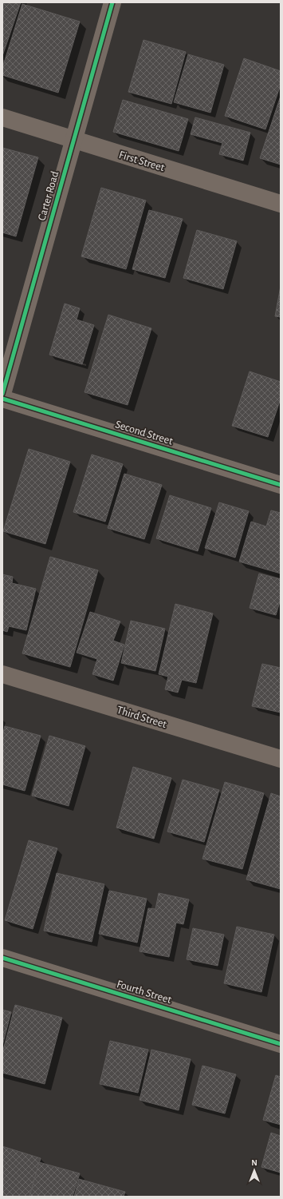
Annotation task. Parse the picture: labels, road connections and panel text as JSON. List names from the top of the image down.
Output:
{
  "streets": {
    "street": [
      "First Street",
      "Carter Road",
      "Second Street",
      "Third Street",
      "Fourth Street"
    ]
  },
  "crossings": [
    ["First Street", "Carter Road"]
  ],
  "north": "top"
}
